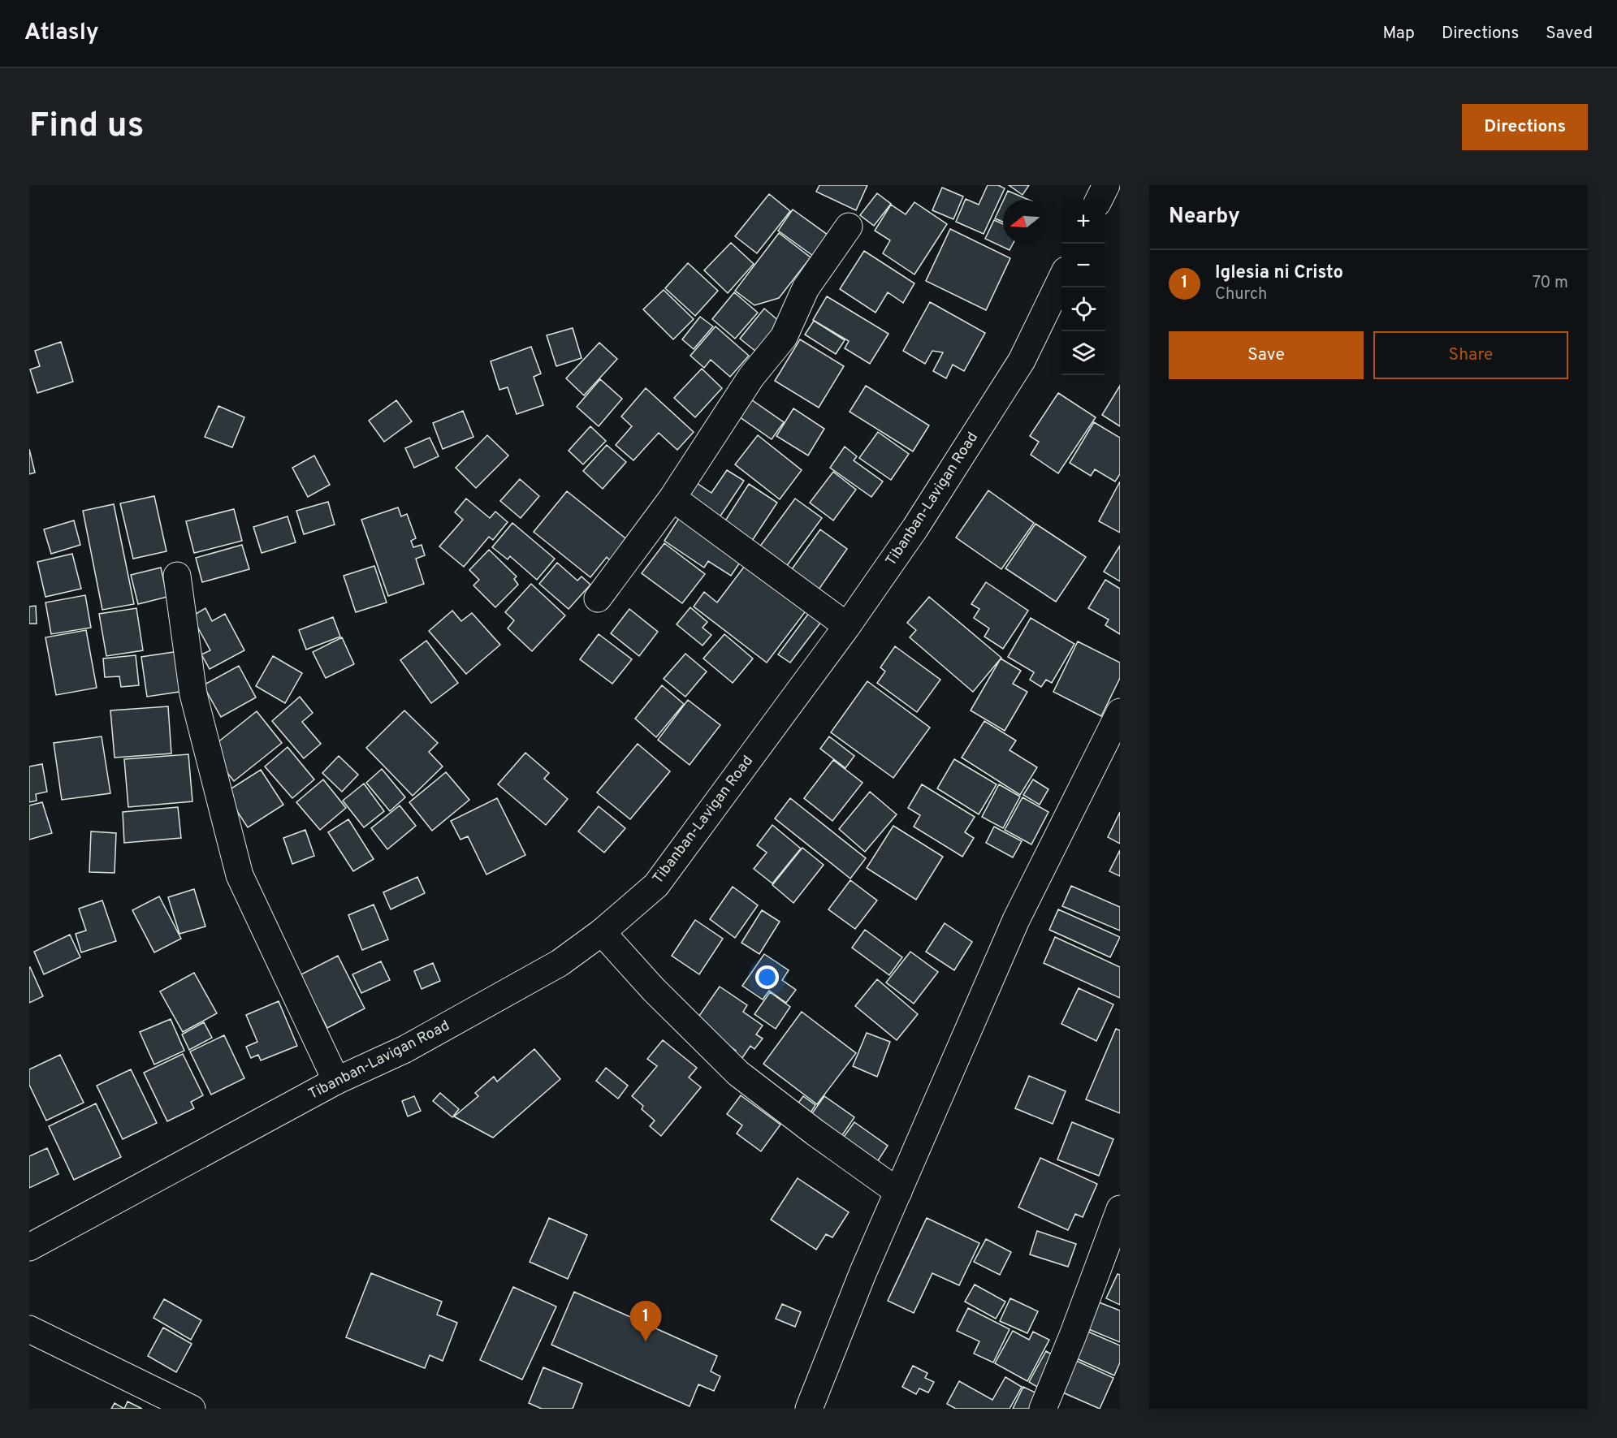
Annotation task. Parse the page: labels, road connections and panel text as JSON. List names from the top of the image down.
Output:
{
  "streets": {
    "street": ["Tibanban-Lavigan Road"]
  },
  "north": "left",
  "page": {
    "header": "Atlasly",
    "nav": ["Map", "Directions", "Saved"],
    "buttons": [
      "Directions",
      ["Save", "Share"]
    ],
    "title": "Find us",
    "heading": "Nearby",
    "map_buttons": ["+", "−"],
    "list": [
      {
        "mark": "1",
        "name": "Iglesia ni Cristo",
        "note": "Church",
        "value": "70 m"
      }
    ],
    "pins": "1"
  }
}
